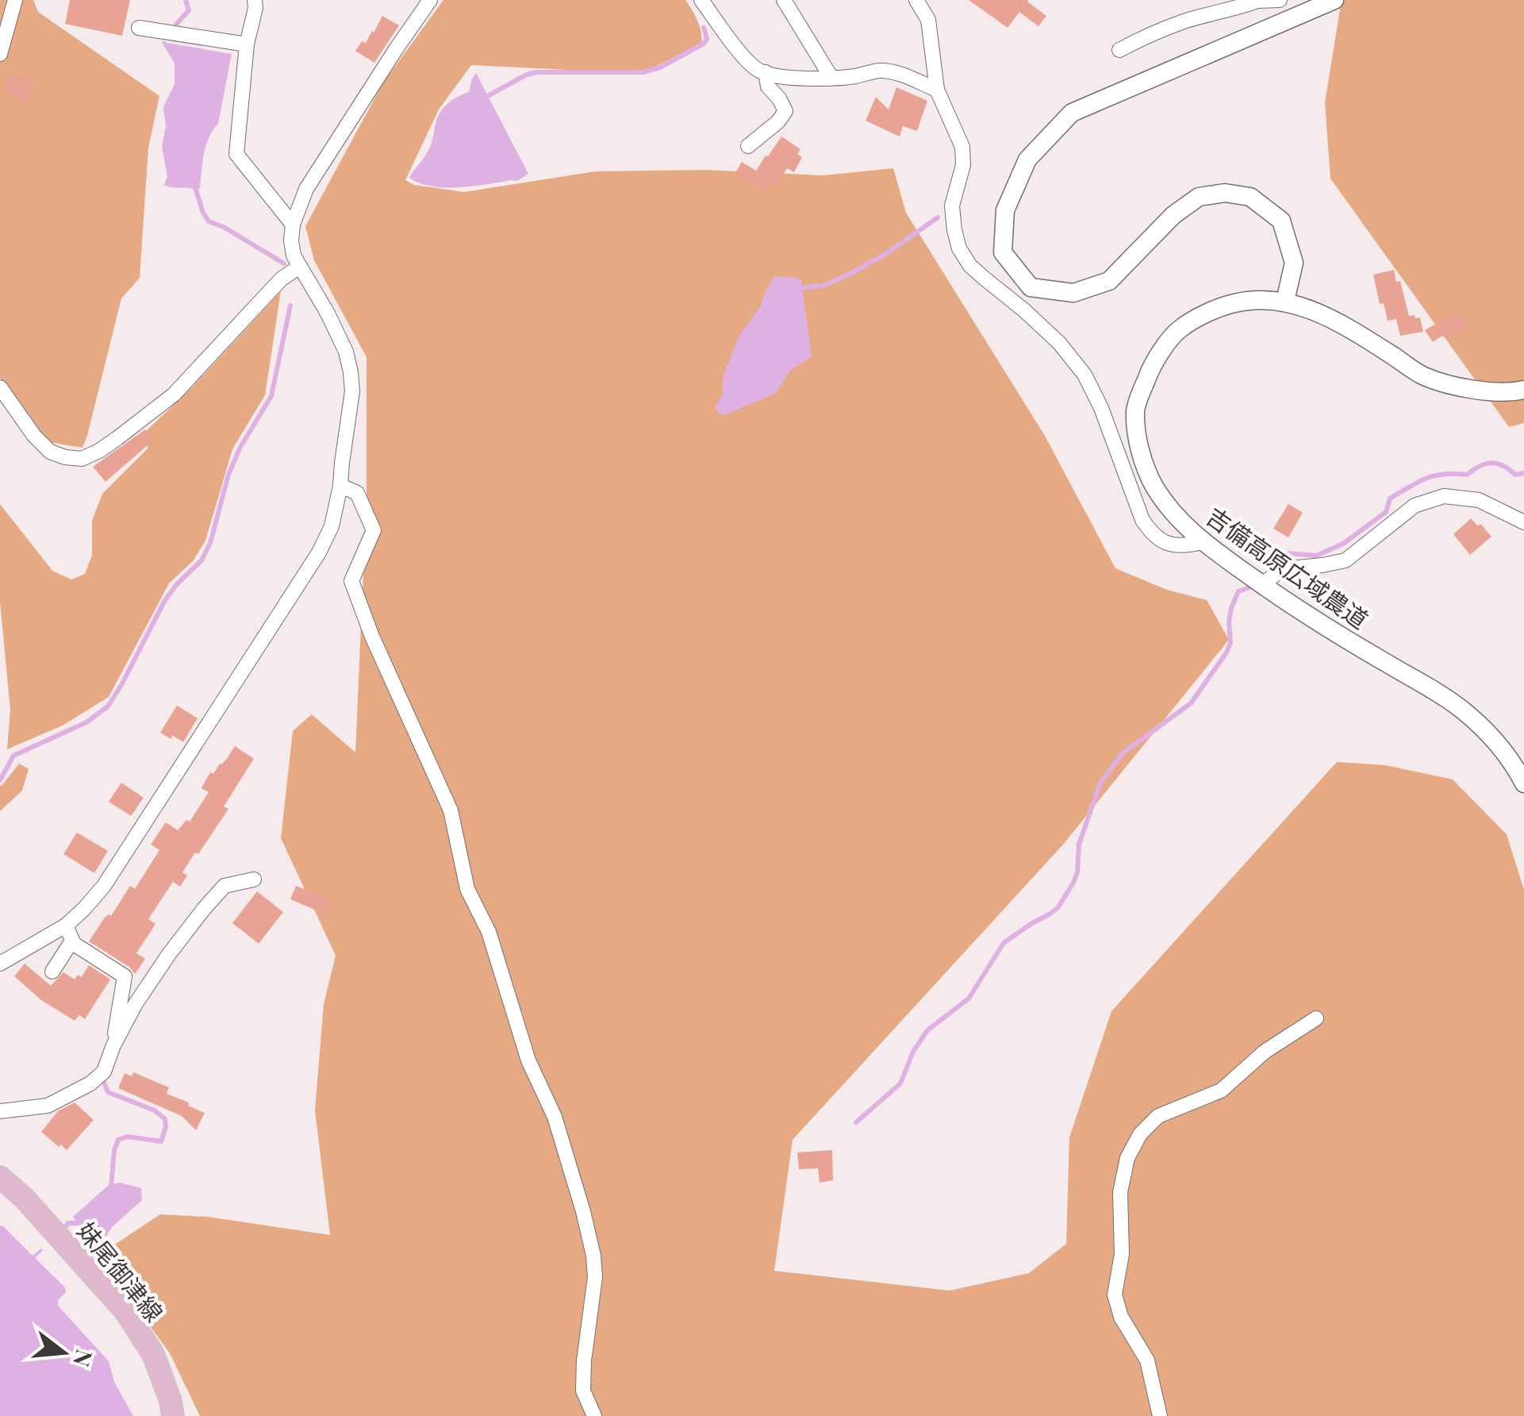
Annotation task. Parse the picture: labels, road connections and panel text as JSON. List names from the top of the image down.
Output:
{
  "streets": {
    "main road": ["妹尾御津線"],
    "street": ["吉備高原広域農道"]
  },
  "north": "right"
}
